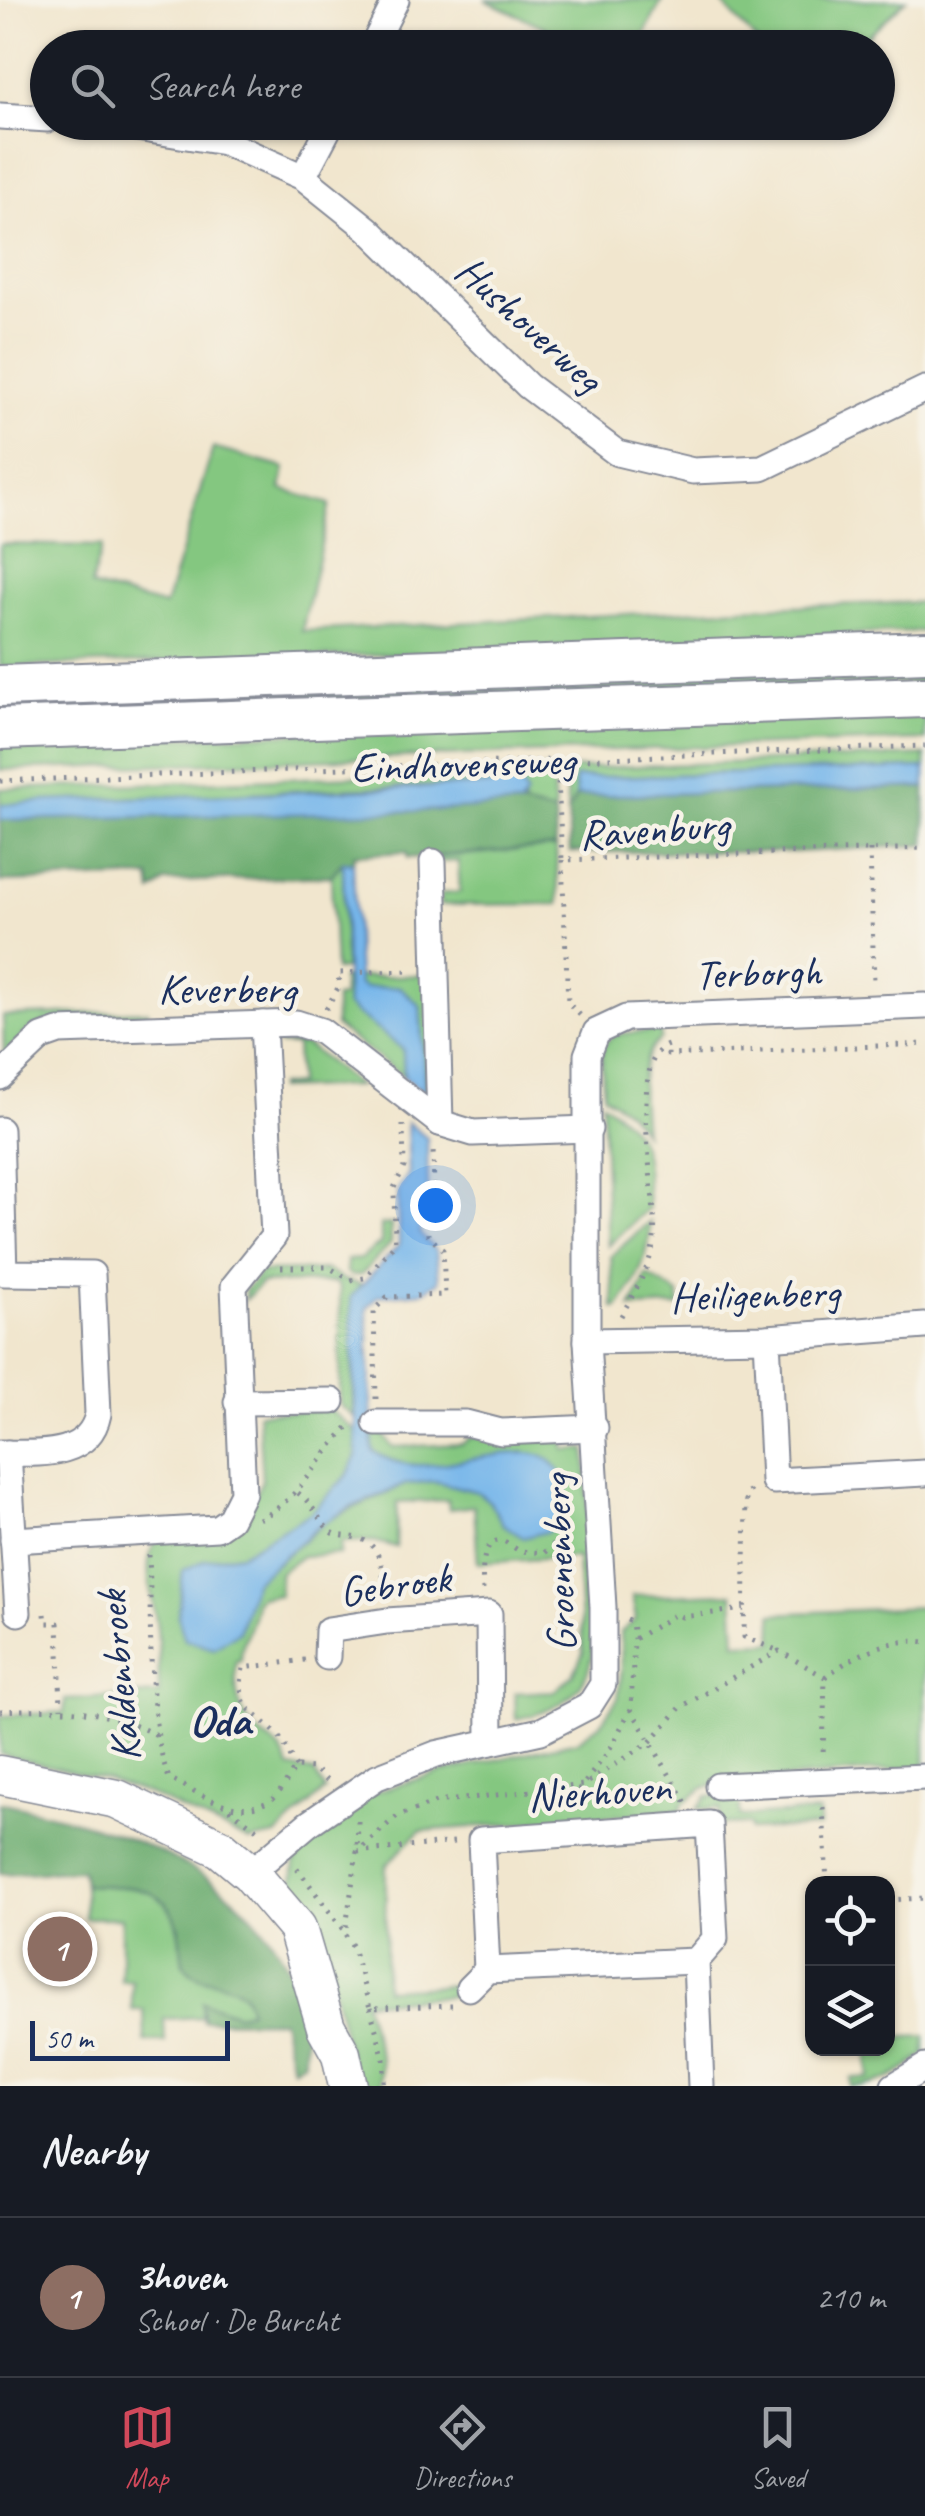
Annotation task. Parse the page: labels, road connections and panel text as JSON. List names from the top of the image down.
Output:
{
  "streets": {
    "main road": ["Eindhovenseweg"],
    "street": [
      "Hushoverweg",
      "Terborgh",
      "Keverberg",
      "Heiligenberg",
      "Groenenberg",
      "Gebroek",
      "Nierhoven"
    ],
    "path": ["Ravenburg", "Kaldenbroek"]
  },
  "crossings": [
    ["Ravenburg", "Terborgh"],
    ["Ravenburg", "Groenenberg"],
    ["Terborgh", "Groenenberg"],
    ["Keverberg", "Groenenberg"],
    ["Heiligenberg", "Groenenberg"],
    ["Groenenberg", "Gebroek"]
  ],
  "districts": ["Oda"],
  "scale_bar": "50 m",
  "page": {
    "search": "Search here",
    "pins": "1",
    "scale": "50 m",
    "heading": "Nearby",
    "list": [
      {
        "mark": "1",
        "name": "3hoven",
        "note": "School · De Burcht",
        "value": "210 m"
      }
    ],
    "nav": ["Map", "Directions", "Saved"]
  }
}
